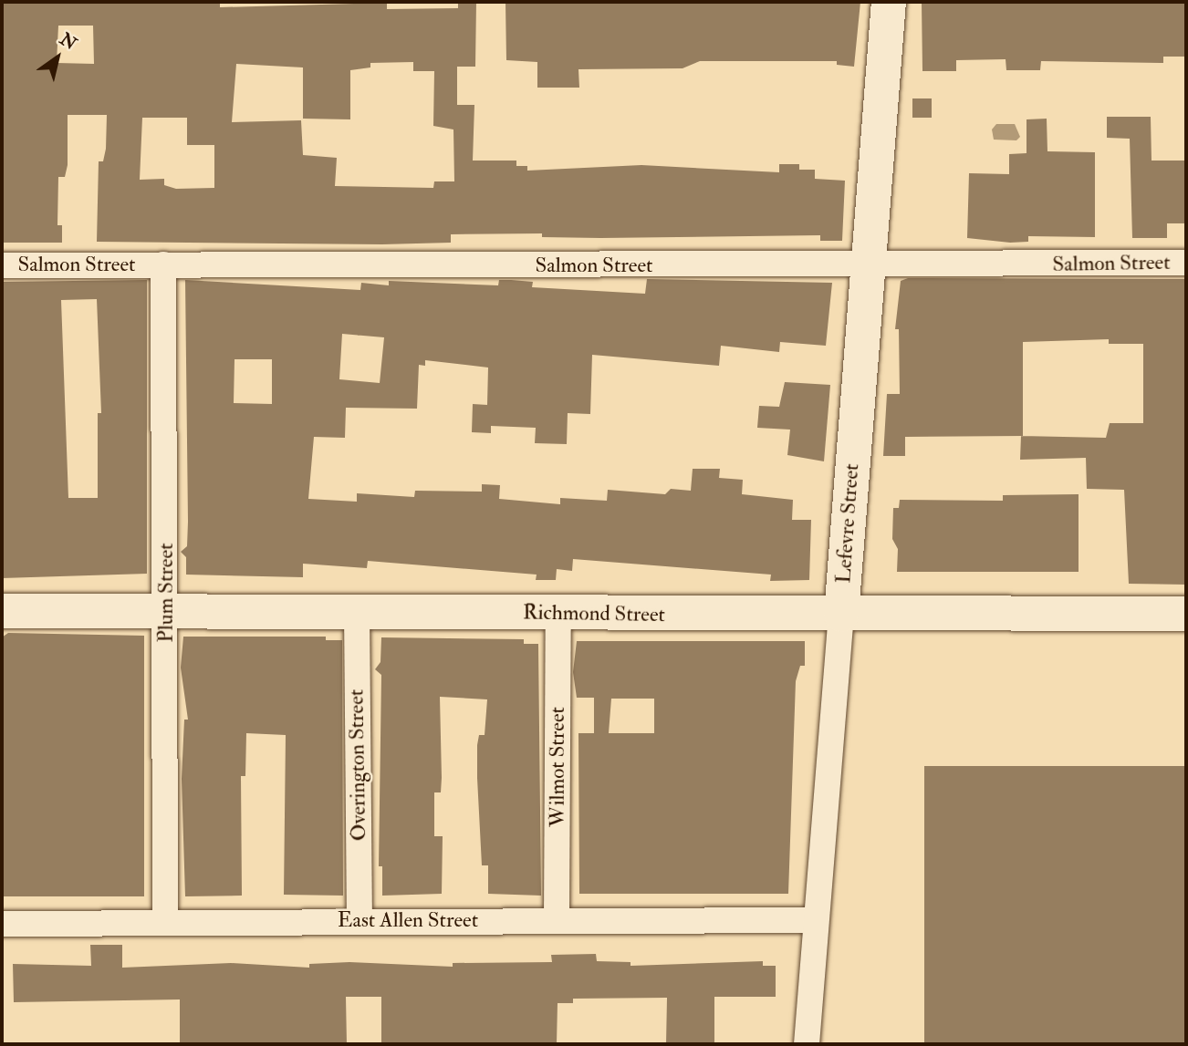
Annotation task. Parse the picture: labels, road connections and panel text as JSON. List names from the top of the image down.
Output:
{
  "streets": {
    "main road": ["Lefevre Street", "Richmond Street"],
    "street": [
      "Salmon Street",
      "Plum Street",
      "Overington Street",
      "Wilmot Street",
      "East Allen Street"
    ]
  },
  "crossings": [
    ["Salmon Street", "Lefevre Street"],
    ["Salmon Street", "Plum Street"],
    ["Lefevre Street", "Richmond Street"],
    ["Lefevre Street", "East Allen Street"],
    ["Plum Street", "Richmond Street"],
    ["Plum Street", "East Allen Street"],
    ["Richmond Street", "Overington Street"],
    ["Richmond Street", "Wilmot Street"],
    ["Overington Street", "East Allen Street"],
    ["Wilmot Street", "East Allen Street"]
  ],
  "north": "top right"
}
